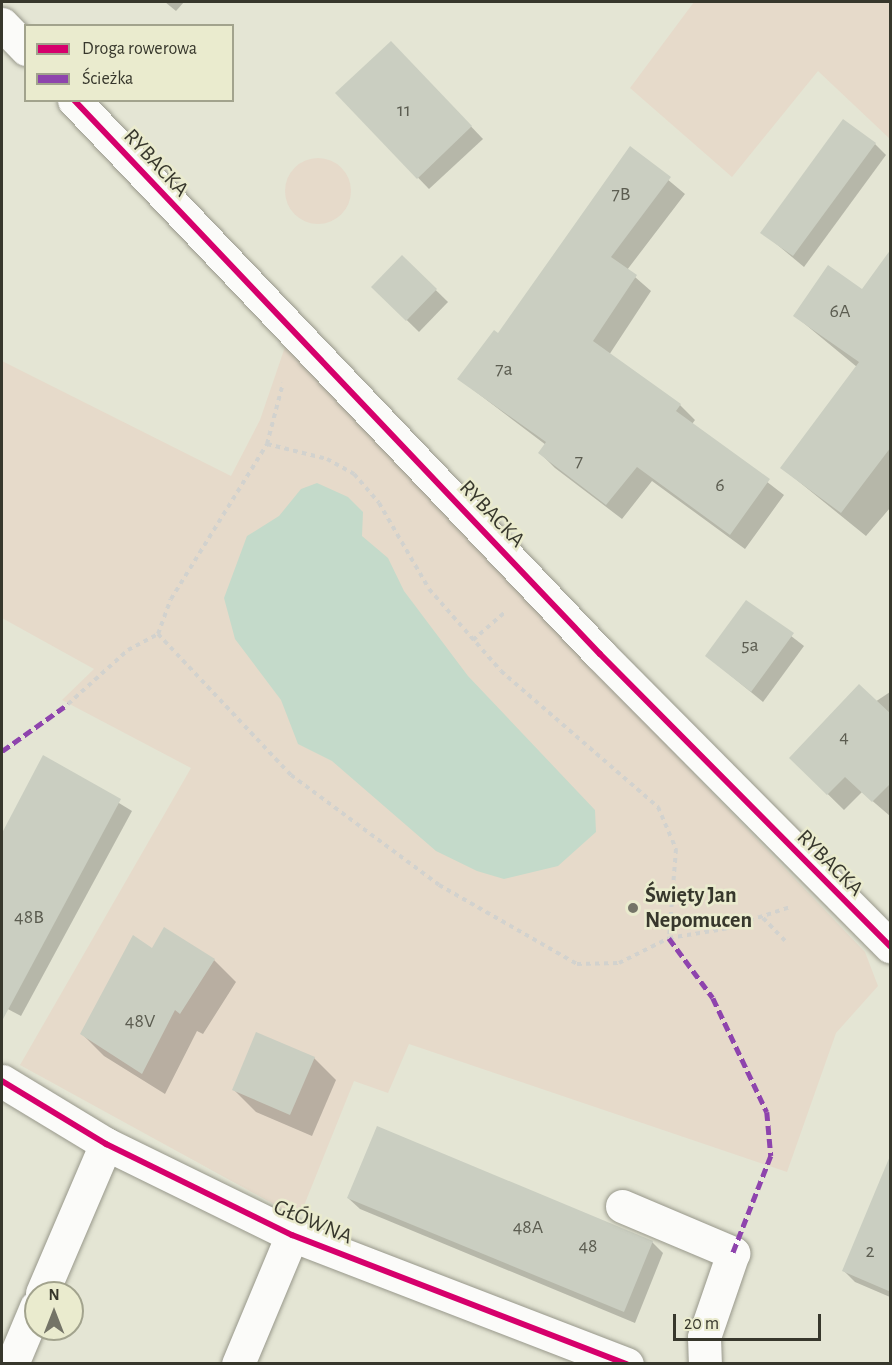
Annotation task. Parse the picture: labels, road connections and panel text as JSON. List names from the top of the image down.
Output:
{
  "streets": {
    "street": ["RYBACKA", "GŁÓWNA"]
  },
  "places": ["Święty Jan Nepomucen"],
  "house_numbers": [
    "11",
    "7B",
    "6A",
    "7a",
    "7",
    "6",
    "5a",
    "4",
    "48B",
    "48V",
    "48A",
    "48",
    "2"
  ],
  "legend": ["Droga rowerowa", "Ścieżka"],
  "scale_bar": "20 m",
  "north": "top"
}
